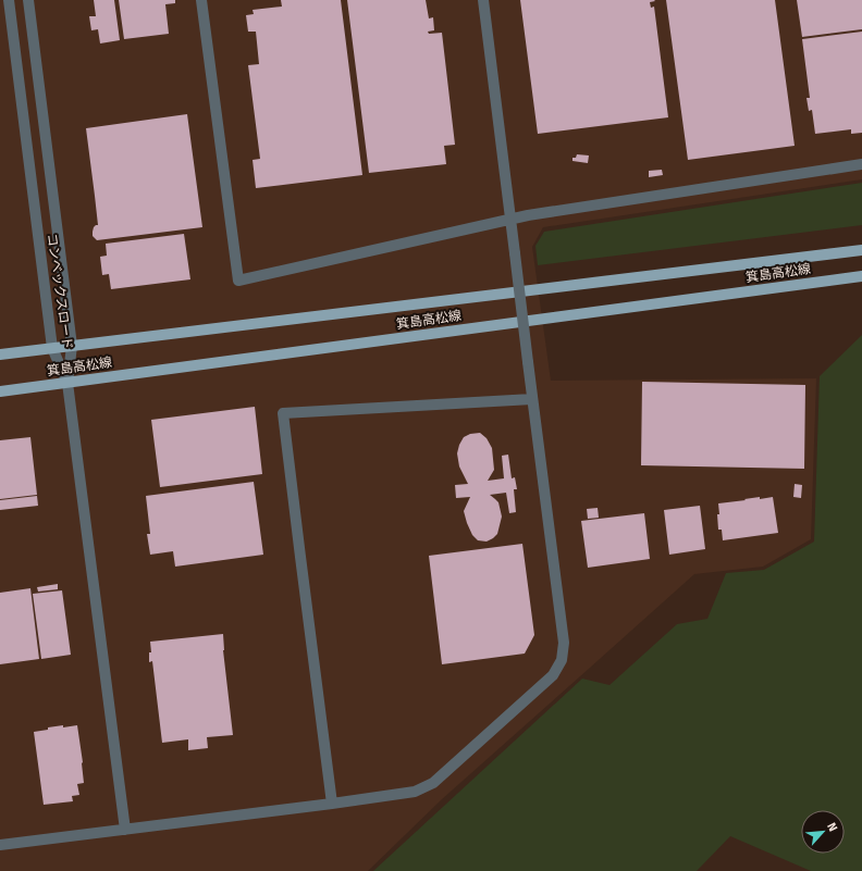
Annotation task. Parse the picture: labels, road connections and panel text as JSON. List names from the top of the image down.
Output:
{
  "streets": {
    "main road": ["箕島高松線"],
    "street": ["コンベックスロード"]
  },
  "crossings": [
    ["箕島高松線", "コンベックスロード"]
  ],
  "north": "top right"
}
